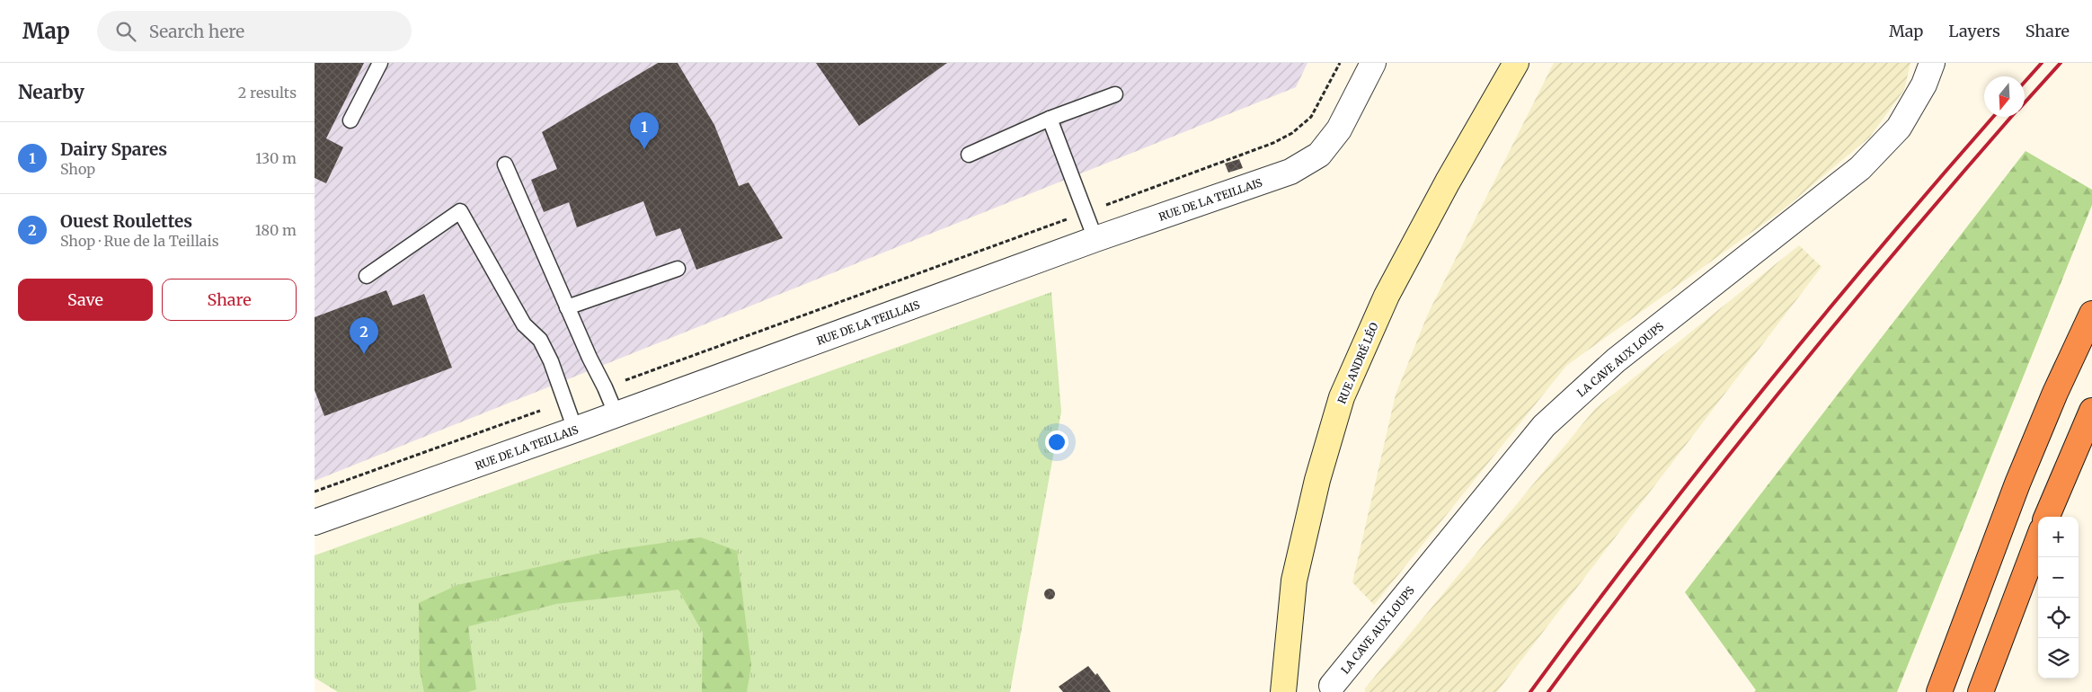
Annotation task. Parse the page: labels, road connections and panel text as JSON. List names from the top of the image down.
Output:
{
  "streets": {
    "street": ["RUE DE LA TEILLAIS", "LA CAVE AUX LOUPS", "RUE ANDRÉ LÉO"]
  },
  "north": "bottom",
  "page": {
    "header": "Map",
    "search": "Search here",
    "nav": ["Map", "Layers", "Share"],
    "heading": ["Nearby", "2 results"],
    "pins": ["1", "2"],
    "list": [
      {
        "mark": "1",
        "name": "Dairy Spares",
        "note": "Shop",
        "value": "130 m"
      },
      {
        "mark": "2",
        "name": "Ouest Roulettes",
        "note": "Shop · Rue de la Teillais",
        "value": "180 m"
      }
    ],
    "buttons": ["Save", "Share"],
    "map_buttons": ["+", "−"]
  }
}
